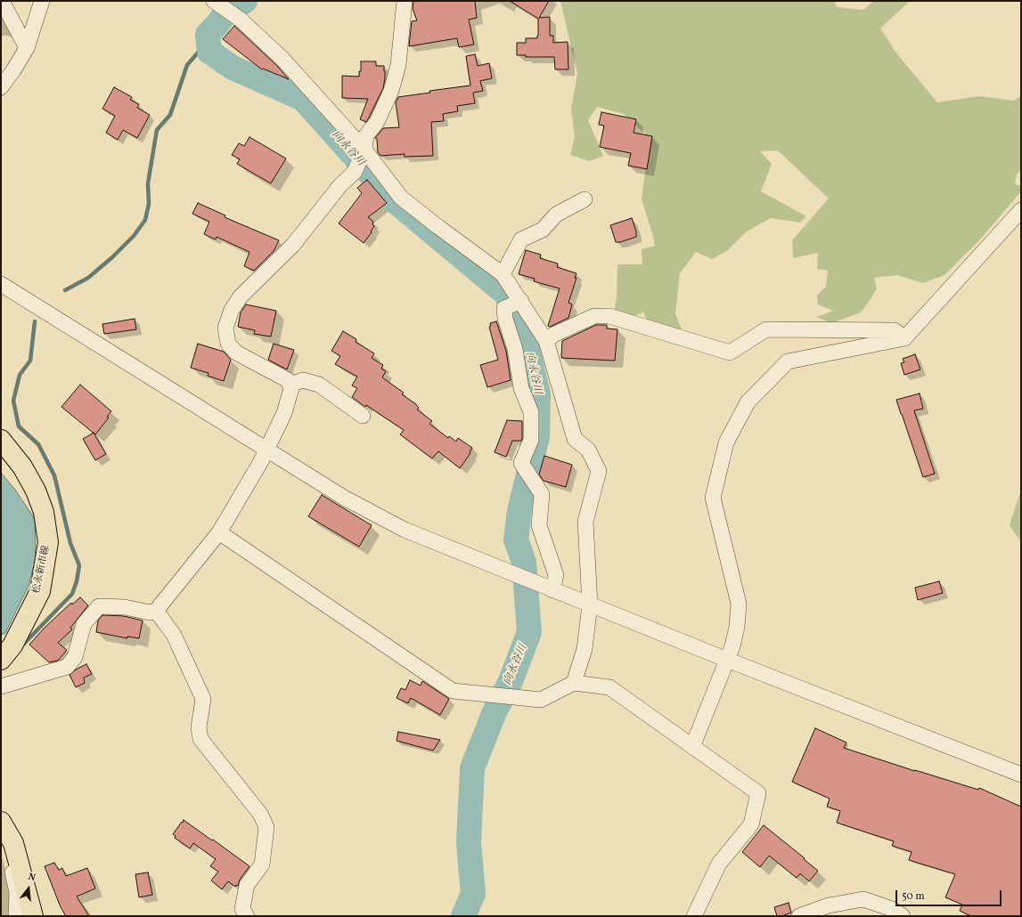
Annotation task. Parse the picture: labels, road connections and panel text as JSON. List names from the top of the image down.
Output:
{
  "streets": {
    "main road": ["松永新市線"]
  },
  "water": ["向永谷川"],
  "scale_bar": "50 m",
  "north": "top"
}
